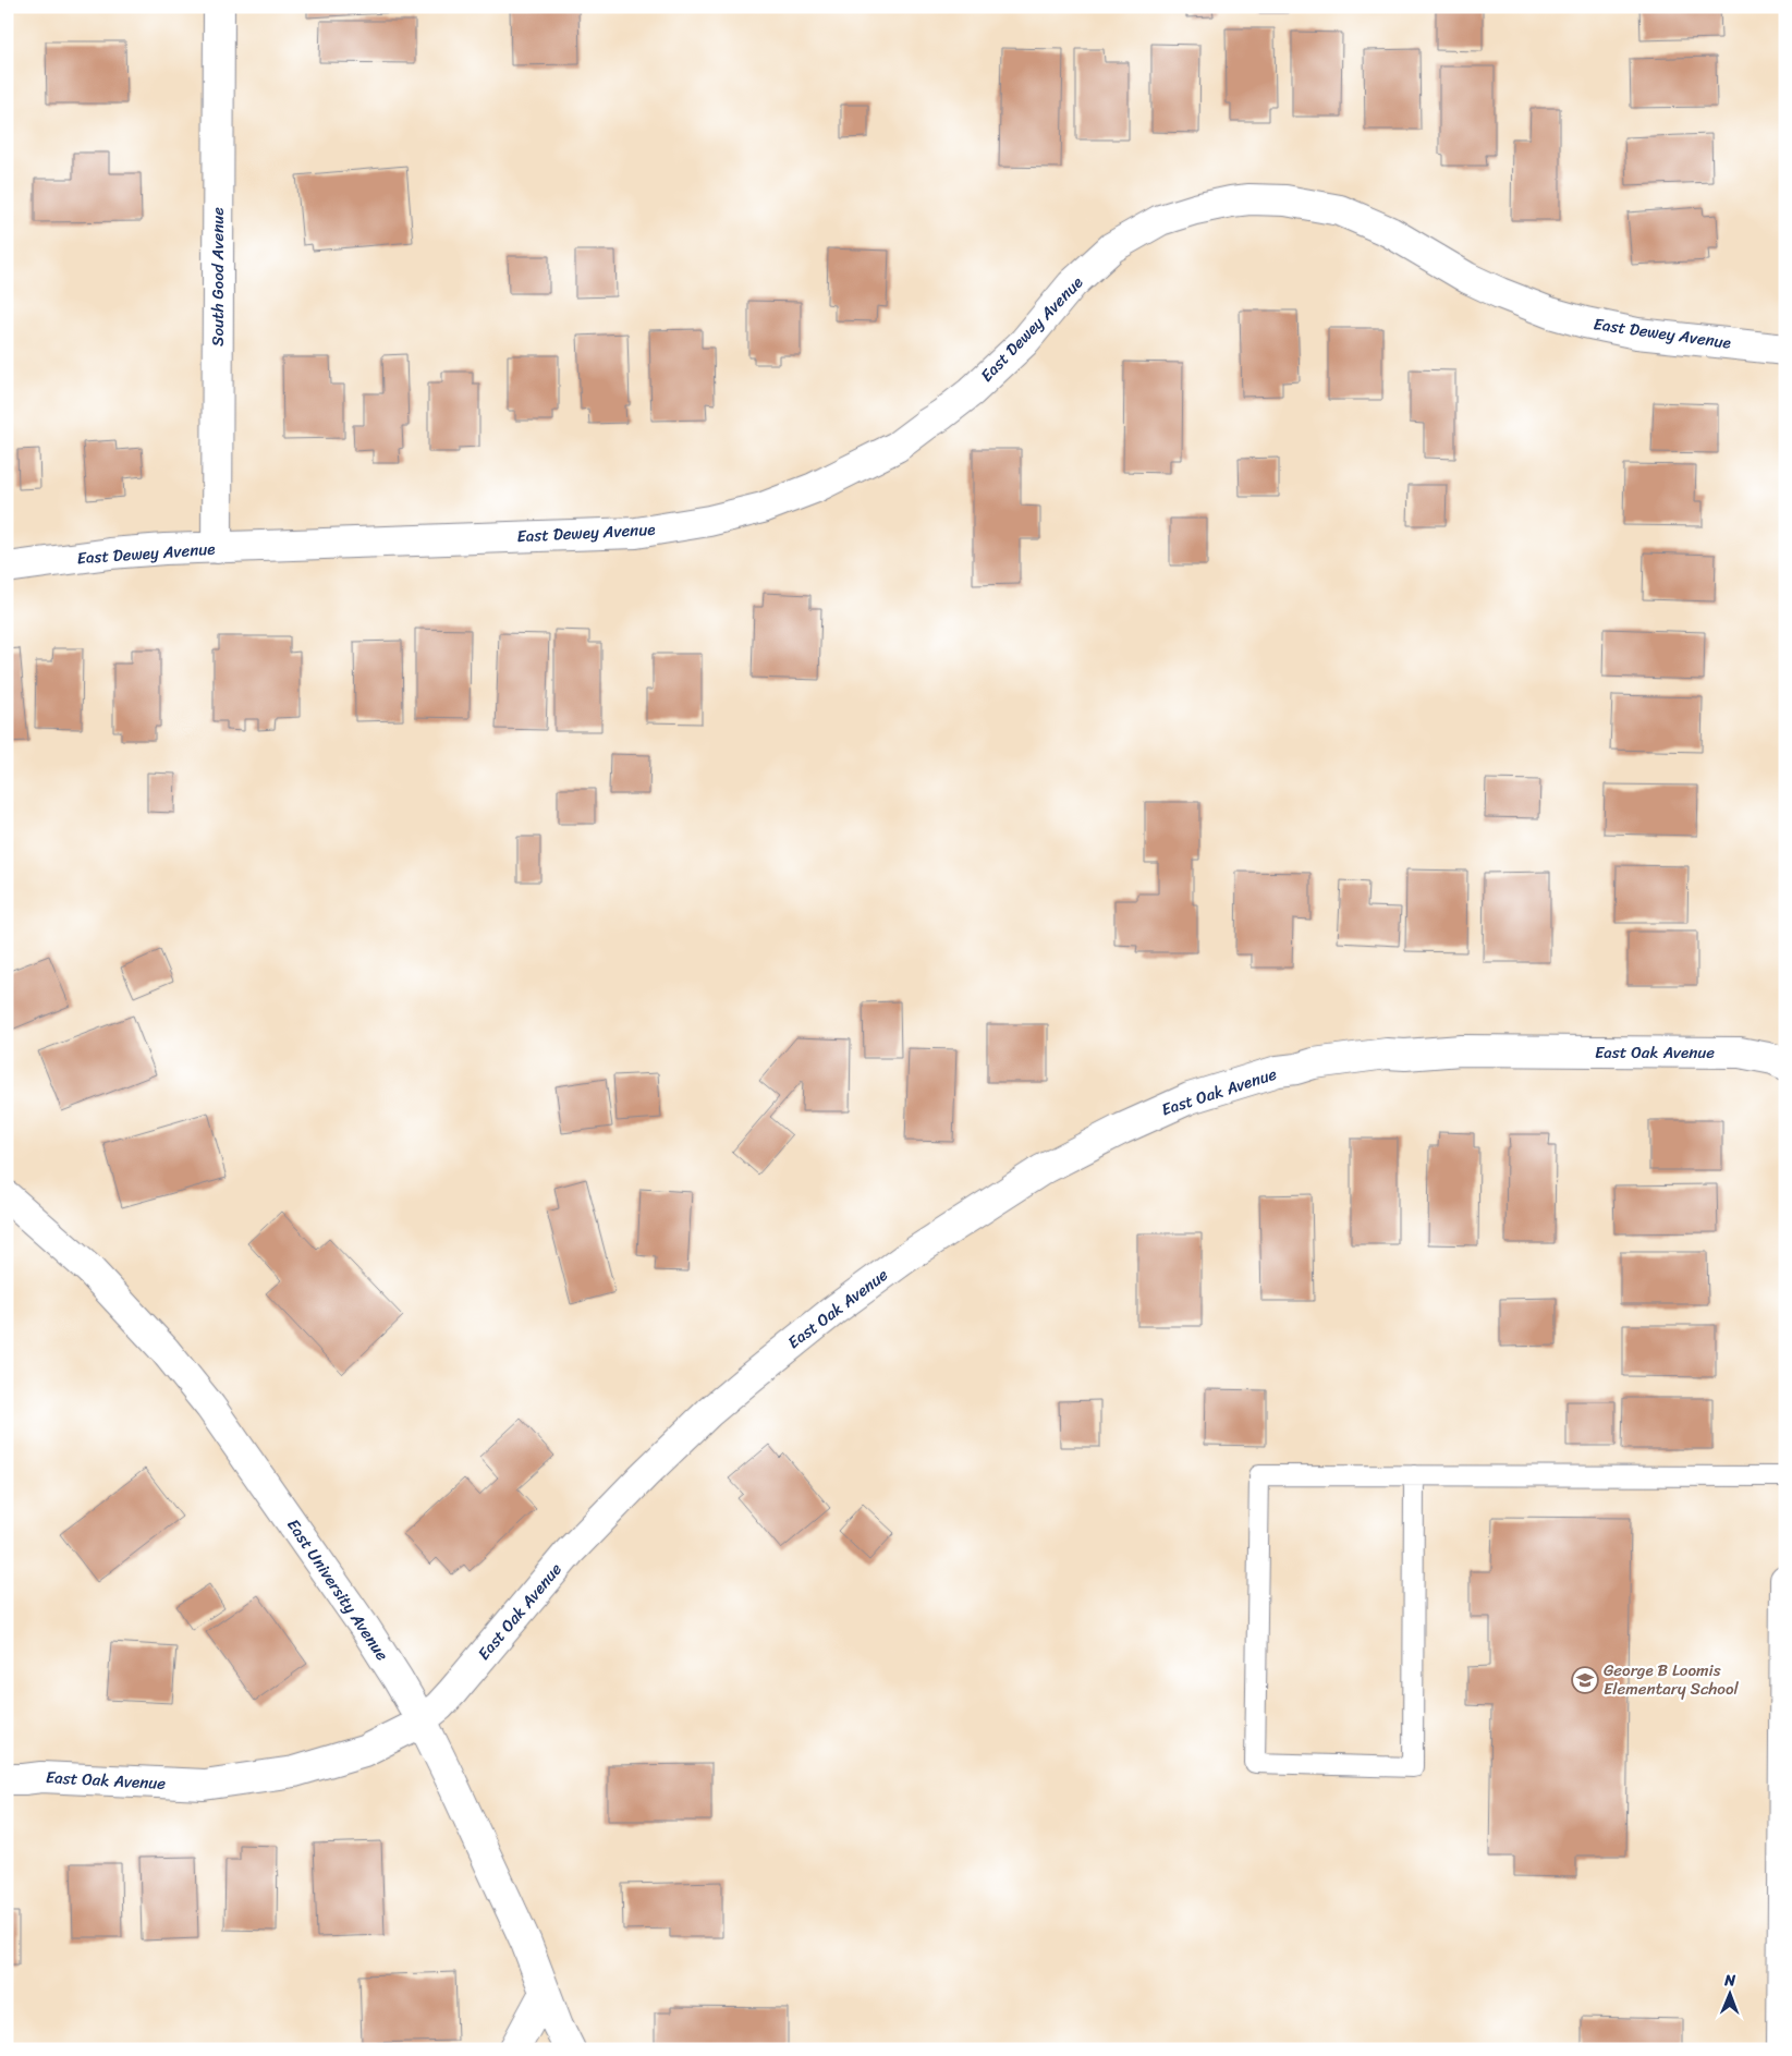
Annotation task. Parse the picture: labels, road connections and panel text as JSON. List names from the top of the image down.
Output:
{
  "streets": {
    "street": [
      "South Good Avenue",
      "East Dewey Avenue",
      "East Oak Avenue",
      "East University Avenue"
    ]
  },
  "crossings": [
    ["South Good Avenue", "East Dewey Avenue"],
    ["East Oak Avenue", "East University Avenue"]
  ],
  "places": {
    "school or university": ["George B Loomis Elementary School"]
  },
  "north": "top"
}
